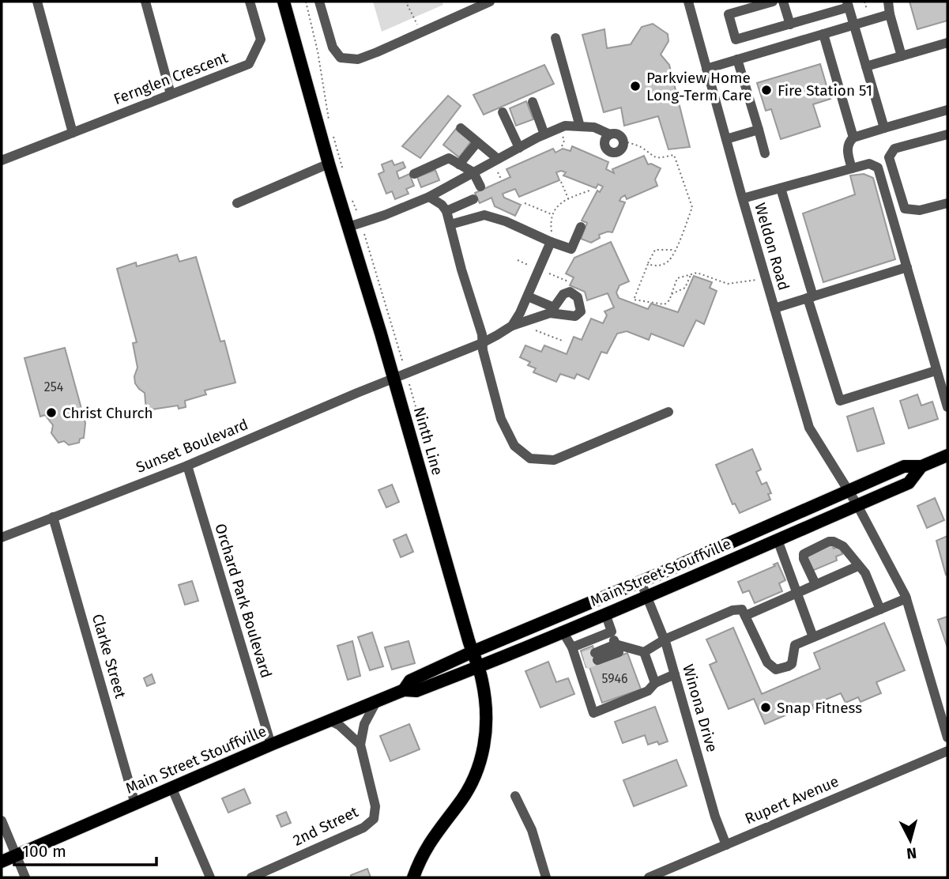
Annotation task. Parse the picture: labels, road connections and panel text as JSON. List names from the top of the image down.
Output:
{
  "streets": {
    "main road": ["Ninth Line", "Main Street Stouffville"],
    "street": [
      "Fernglen Crescent",
      "Weldon Road",
      "Sunset Boulevard",
      "Orchard Park Boulevard",
      "Clarke Street",
      "Winona Drive",
      "Rupert Avenue",
      "2nd Street"
    ]
  },
  "crossings": [
    ["Weldon Road", "Main Street Stouffville"],
    ["Ninth Line", "Sunset Boulevard"],
    ["Ninth Line", "Main Street Stouffville"],
    ["Sunset Boulevard", "Orchard Park Boulevard"],
    ["Sunset Boulevard", "Clarke Street"],
    ["Main Street Stouffville", "Orchard Park Boulevard"],
    ["Main Street Stouffville", "Clarke Street"],
    ["Main Street Stouffville", "Winona Drive"],
    ["Main Street Stouffville", "2nd Street"],
    ["Winona Drive", "Rupert Avenue"]
  ],
  "places": [
    "Parkview Home Long-Term Care",
    "Fire Station 51",
    "Christ Church",
    "Snap Fitness"
  ],
  "house_numbers": ["254", "5946"],
  "scale_bar": "100 m",
  "north": "bottom"
}
